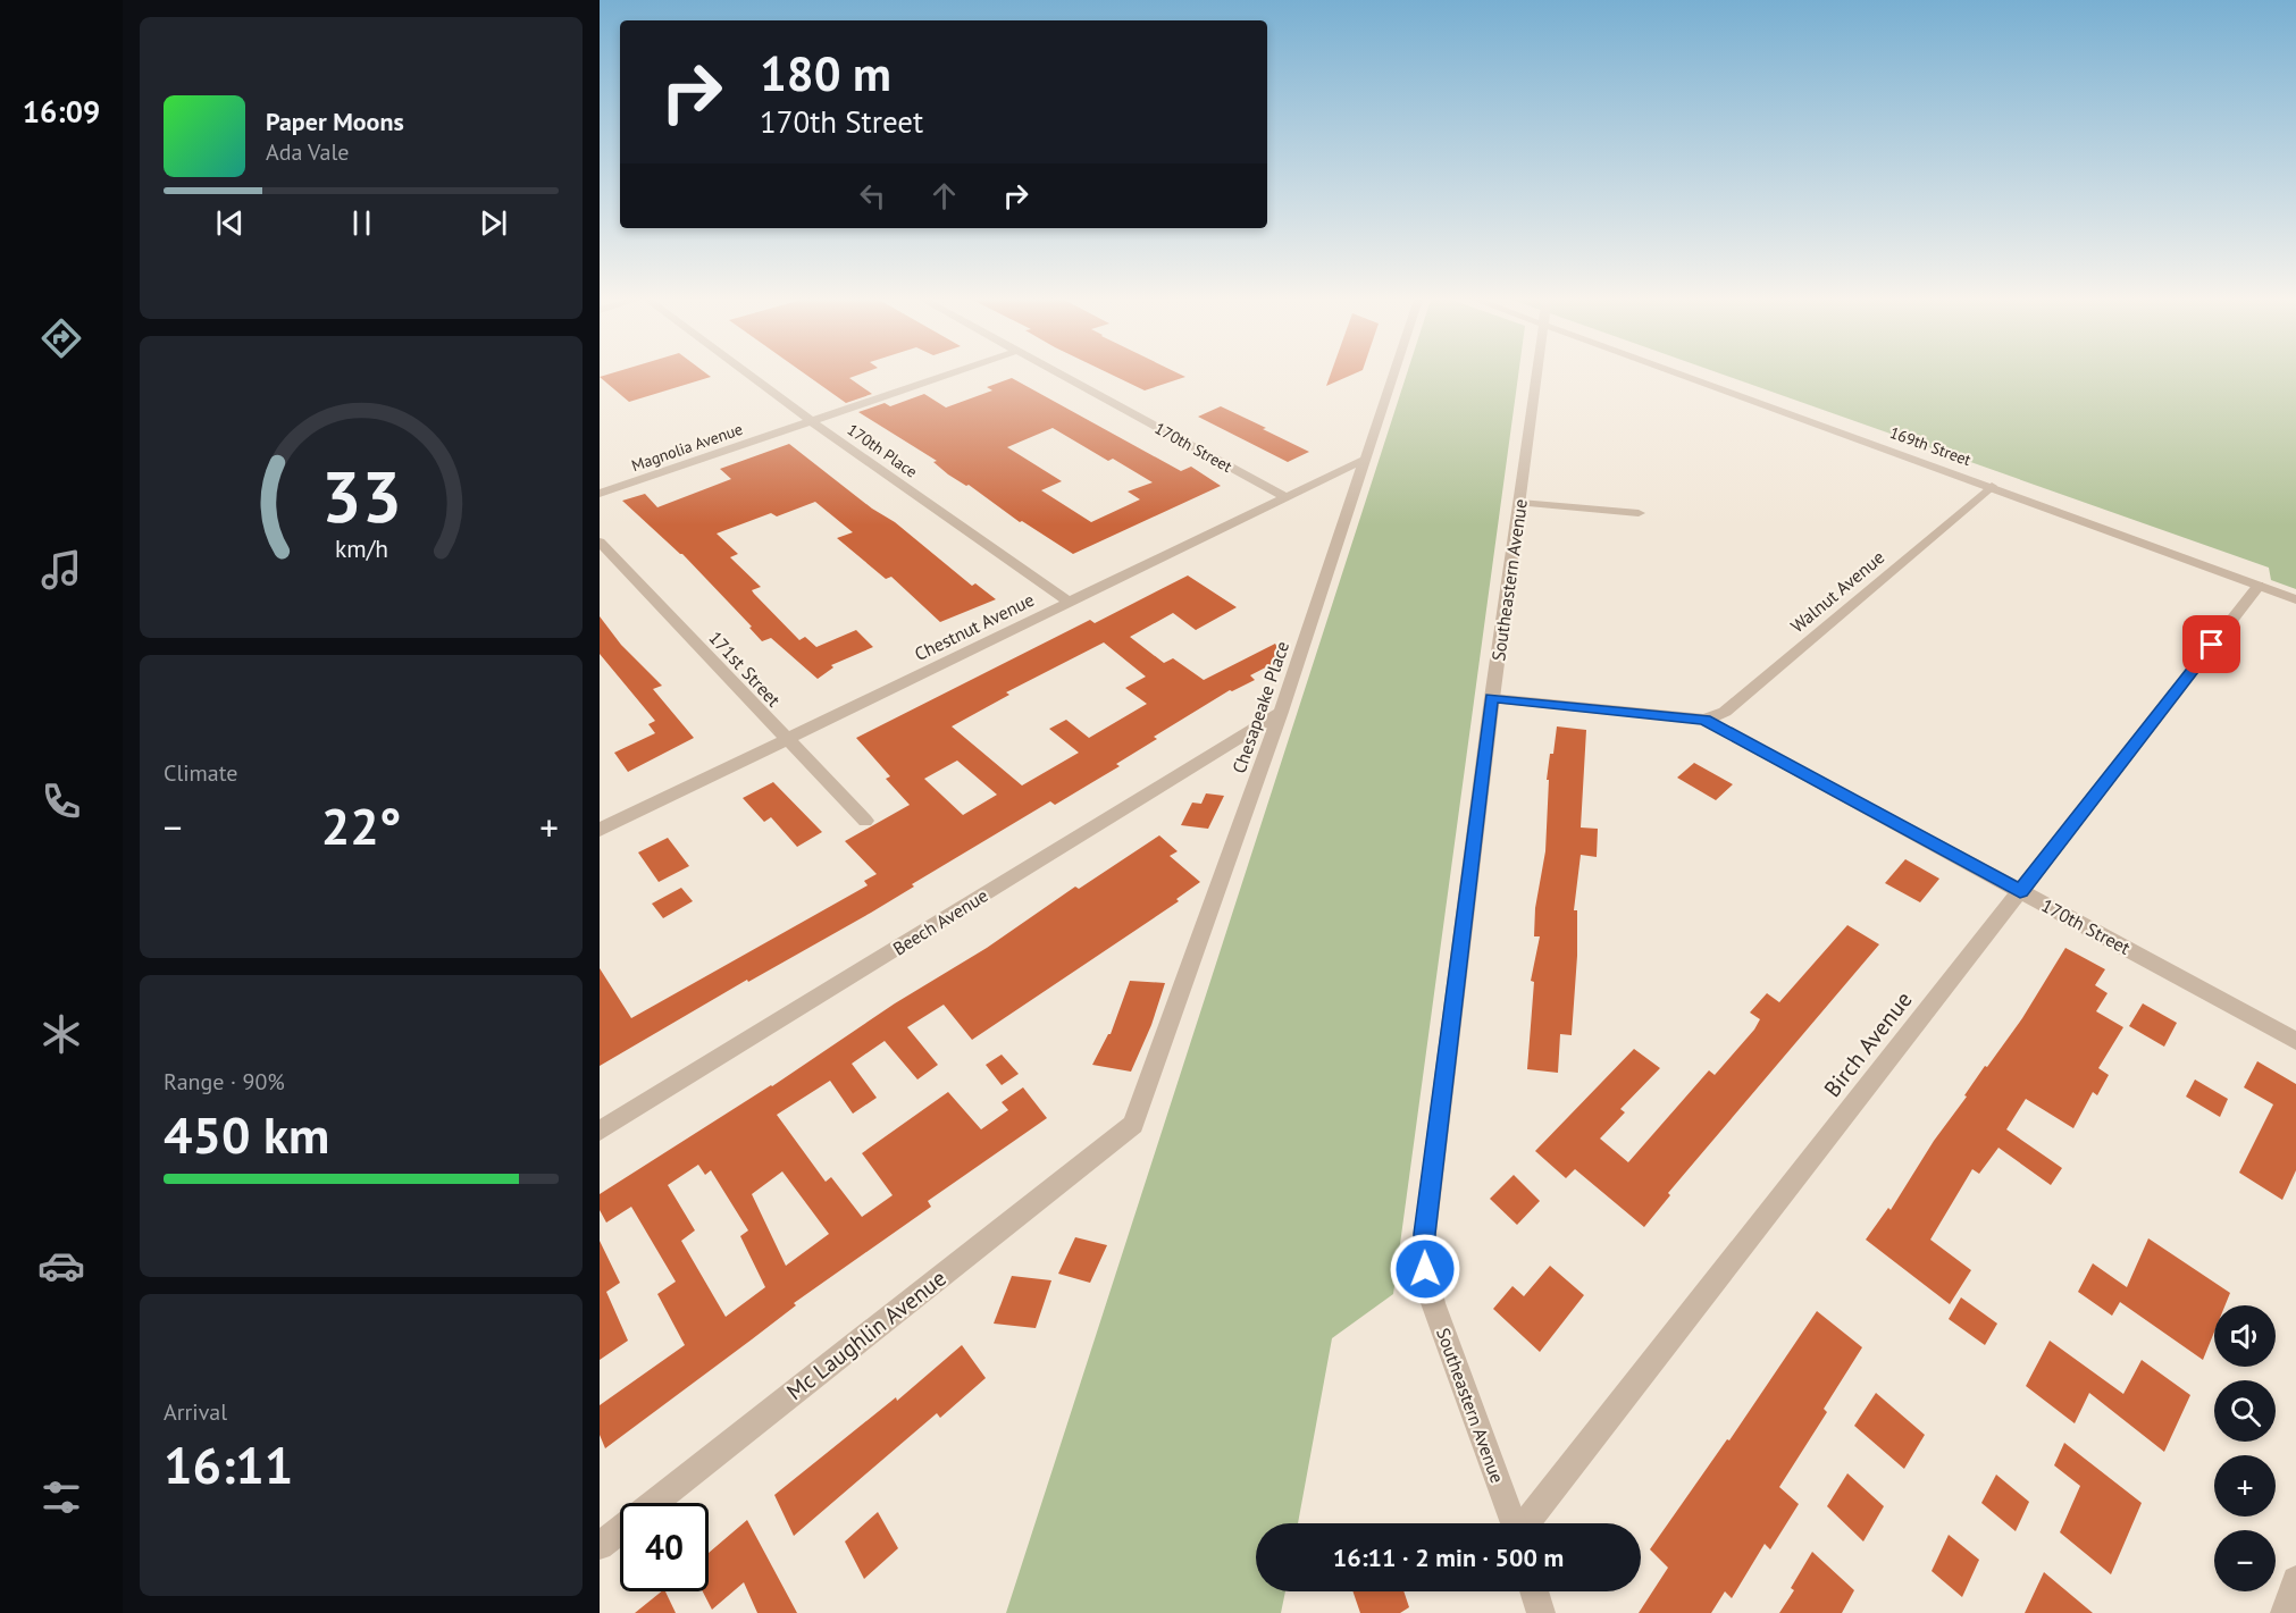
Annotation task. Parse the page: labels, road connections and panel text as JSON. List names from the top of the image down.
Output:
{
  "streets": {
    "street": [
      "169th Street",
      "Magnolia Avenue",
      "170th Street",
      "170th Place",
      "Southeastern Avenue",
      "Walnut Avenue",
      "Chestnut Avenue",
      "171st Street",
      "Chesapeake Place",
      "Beech Avenue",
      "Birch Avenue",
      "Mc Laughlin Avenue"
    ]
  },
  "crossings": [
    ["169th Street", "Walnut Avenue"],
    ["169th Street", "Birch Avenue"],
    ["Magnolia Avenue", "170th Place"],
    ["170th Street", "Southeastern Avenue"],
    ["170th Street", "Walnut Avenue"],
    ["170th Street", "Chestnut Avenue"],
    ["170th Street", "Birch Avenue"],
    ["170th Place", "Chestnut Avenue"],
    ["Chestnut Avenue", "171st Street"],
    ["Chestnut Avenue", "Chesapeake Place"],
    ["Chesapeake Place", "Beech Avenue"],
    ["Chesapeake Place", "Mc Laughlin Avenue"]
  ],
  "page": {
    "tabs": "16:09",
    "turn": ["180 m", "170th Street"],
    "song": ["Paper Moons", "Ada Vale"],
    "tile": [
      "Climate",
      ["Range · 90%", "450 km"],
      ["Arrival", "16:11"]
    ],
    "heat": ["−", "22°", "+"],
    "map_buttons": ["+", "−"],
    "limit": "40",
    "trip": "16:11 · 2 min · 500 m",
    "gauge": ["33", "km/h"]
  }
}
